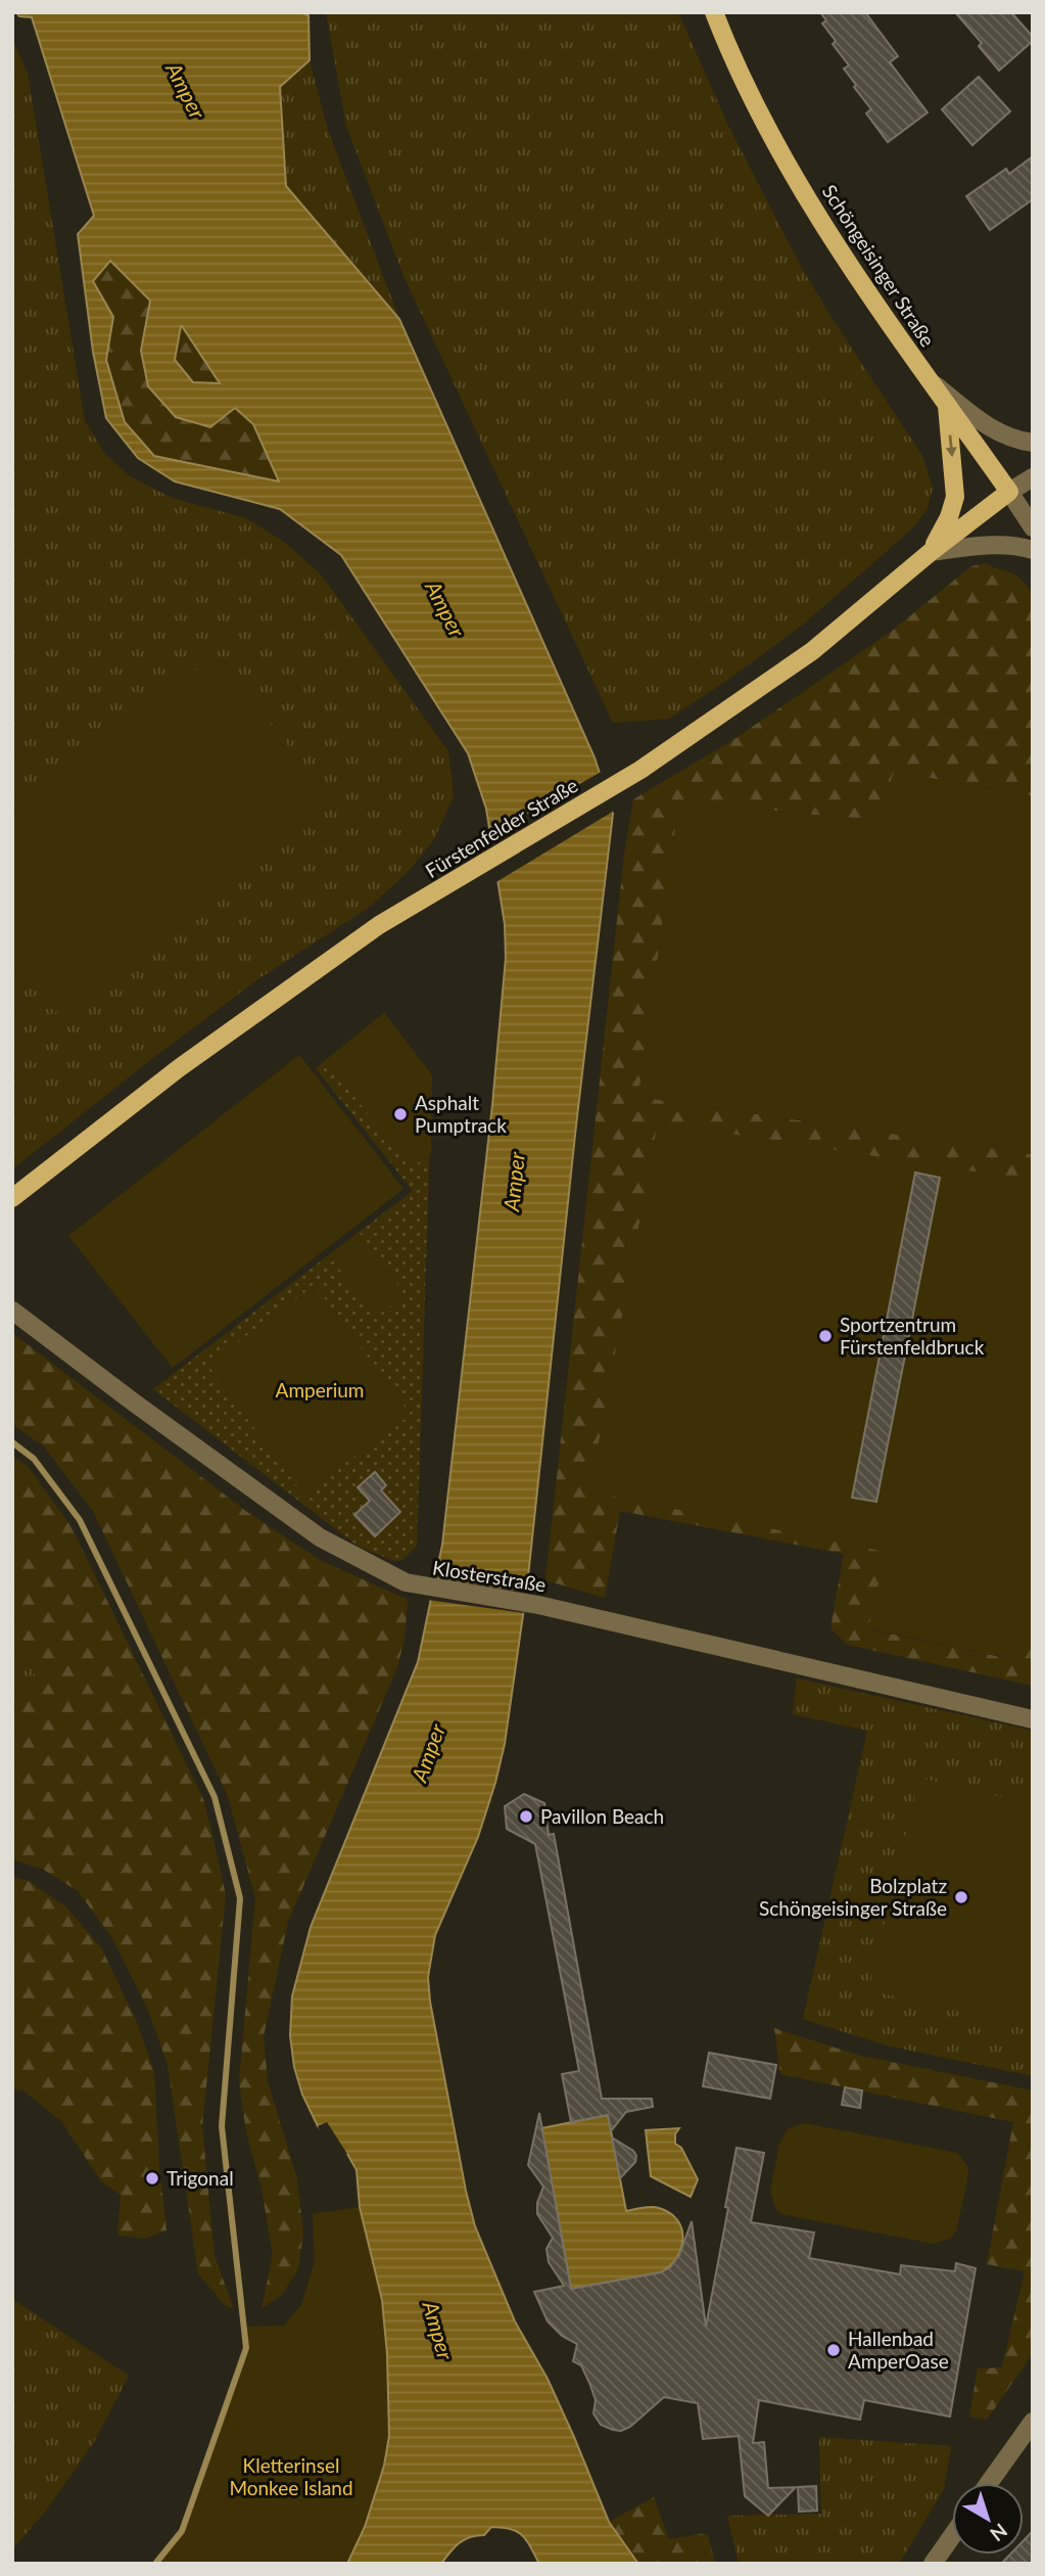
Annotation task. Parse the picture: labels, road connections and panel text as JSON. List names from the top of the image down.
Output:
{
  "streets": {
    "main road": ["Schöngeisinger Straße", "Fürstenfelder Straße"],
    "street": ["Klosterstraße"]
  },
  "crossings": [
    ["Schöngeisinger Straße", "Fürstenfelder Straße"]
  ],
  "water": ["Amper"],
  "parks": ["Amperium", "Kletterinsel Monkee Island"],
  "places": [
    "Asphalt Pumptrack",
    "Sportzentrum Fürstenfeldbruck",
    "Pavillon Beach",
    "Bolzplatz Schöngeisinger Straße",
    "Trigonal",
    "Hallenbad AmperOase"
  ],
  "north": "bottom right"
}
